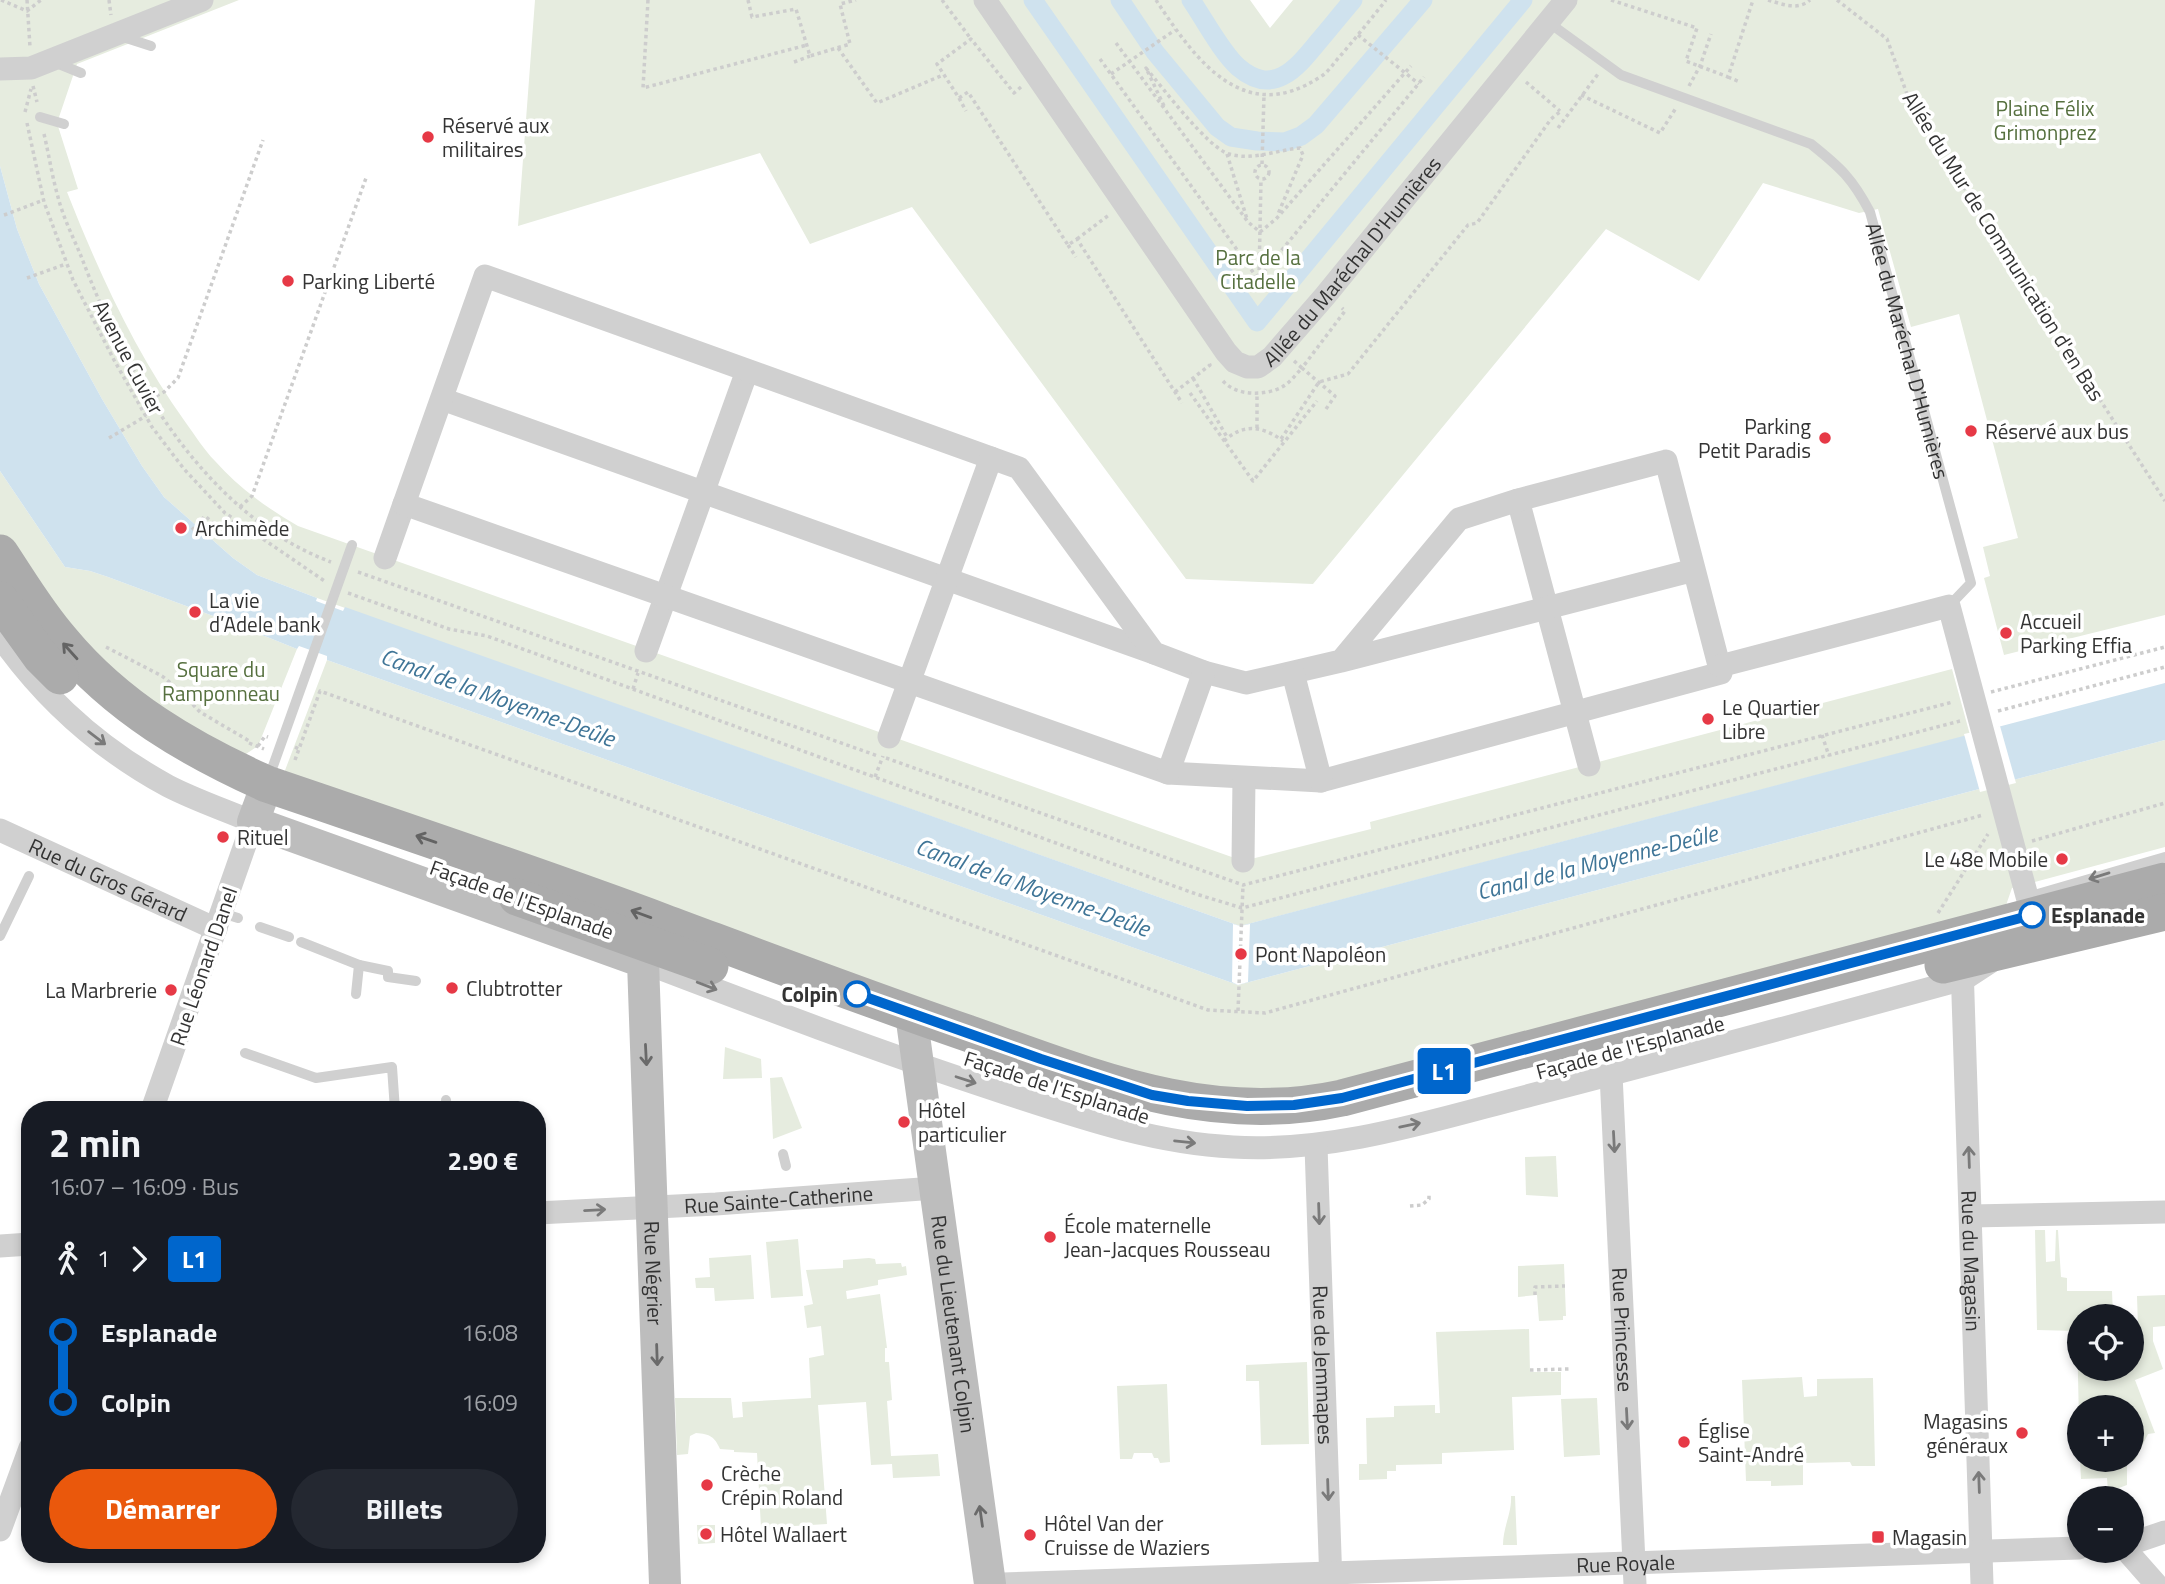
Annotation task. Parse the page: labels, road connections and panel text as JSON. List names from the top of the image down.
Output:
{
  "streets": {
    "main road": ["Façade de l'Esplanade"],
    "street": [
      "Allée du Maréchal D'Humières",
      "Rue du Gros Gérard",
      "Rue Léonard Danel",
      "Rue Sainte-Catherine",
      "Rue du Magasin",
      "Rue Négrier",
      "Rue du Lieutenant Colpin",
      "Rue Princesse",
      "Rue de Jemmapes",
      "Rue Royale"
    ],
    "path": ["Allée du Mur de Communication d'en Bas", "Avenue Cuvier"]
  },
  "crossings": [
    ["Rue du Gros Gérard", "Rue Léonard Danel"],
    ["Façade de l'Esplanade", "Rue Léonard Danel"],
    ["Façade de l'Esplanade", "Rue du Magasin"],
    ["Façade de l'Esplanade", "Rue Négrier"],
    ["Façade de l'Esplanade", "Rue du Lieutenant Colpin"],
    ["Façade de l'Esplanade", "Rue Princesse"],
    ["Façade de l'Esplanade", "Rue de Jemmapes"],
    ["Rue Sainte-Catherine", "Rue Négrier"],
    ["Rue Sainte-Catherine", "Rue du Lieutenant Colpin"],
    ["Rue du Magasin", "Rue Royale"],
    ["Rue Princesse", "Rue Royale"],
    ["Rue de Jemmapes", "Rue Royale"]
  ],
  "one_way": [
    "Rue du Magasin",
    "Rue Négrier",
    "Rue du Lieutenant Colpin",
    "Rue Princesse",
    "Rue de Jemmapes"
  ],
  "water": ["Canal de la Moyenne-Deûle"],
  "parks": ["Plaine Félix Grimonprez", "Parc de la Citadelle", "Square du Ramponneau"],
  "places": {
    "other": [
      "Réservé aux militaires",
      "Parking Liberté",
      "Réservé aux bus",
      "Parking Petit Paradis",
      "Archimède",
      "La vie d’Adele bank",
      "Accueil Parking Effia",
      "Le Quartier Libre",
      "Rituel",
      "Le 48e Mobile",
      "Esplanade",
      "Pont Napoléon",
      "Clubtrotter",
      "La Marbrerie",
      "Colpin",
      "Hôtel particulier",
      "École maternelle Jean-Jacques Rousseau",
      "Magasins généraux",
      "Église Saint-André",
      "Crèche Crépin Roland",
      "Hôtel Wallaert",
      "Hôtel Van der Cruisse de Waziers"
    ],
    "transit": ["Magasin"]
  },
  "lines": ["bus line L1"],
  "page": {
    "on_map": "L1",
    "heading": ["2 min", "16:07 – 16:09 · Bus", "2.90 €"],
    "legs": ["1", "L1"],
    "list": [
      {
        "name": "Esplanade",
        "value": "16:08"
      },
      {
        "name": "Colpin",
        "value": "16:09"
      }
    ],
    "map_buttons": ["+", "−"],
    "buttons": ["Démarrer", "Billets"]
  }
}
